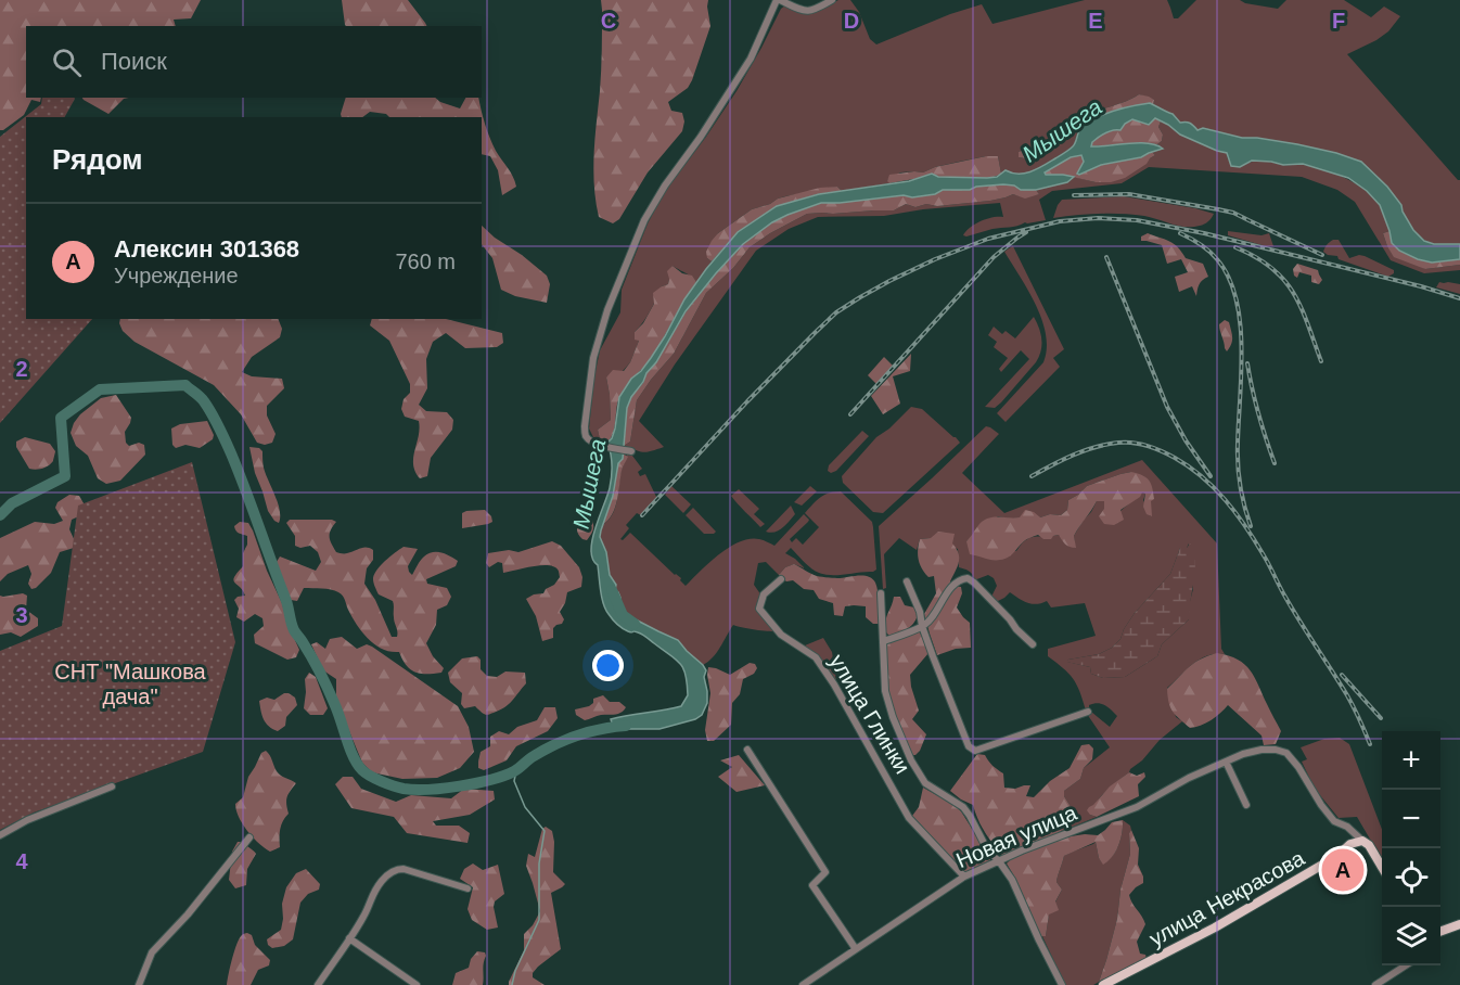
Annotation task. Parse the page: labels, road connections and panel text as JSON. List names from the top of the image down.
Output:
{
  "streets": {
    "main road": ["улица Некрасова"],
    "street": ["улица Глинки", "Новая улица"]
  },
  "crossings": [
    ["улица Глинки", "Новая улица"],
    ["Новая улица", "улица Некрасова"]
  ],
  "water": ["Мышега"],
  "parks": ["СНТ \"Машкова дача\""],
  "page": {
    "search": "Поиск",
    "heading": "Рядом",
    "list": [
      {
        "mark": "A",
        "name": "Алексин 301368",
        "note": "Учреждение",
        "value": "760 m"
      }
    ],
    "map_buttons": ["+", "−"],
    "pins": "A"
  },
  "grid": {
    "columns": [
      "C",
      "D",
      "E",
      "F"
    ],
    "rows": ["2", "3", "4"]
  }
}
